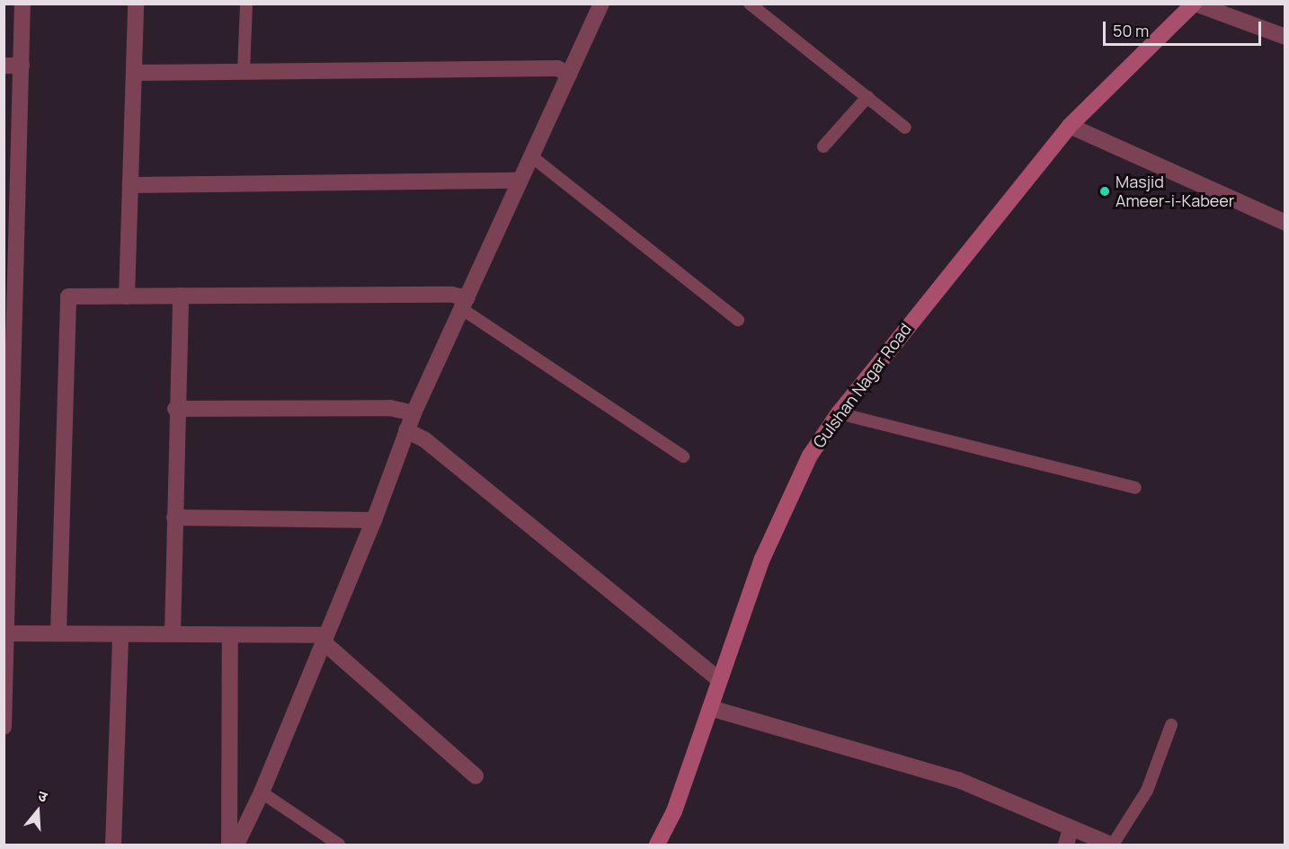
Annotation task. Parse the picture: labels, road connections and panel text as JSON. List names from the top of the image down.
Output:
{
  "streets": {
    "street": ["Gulshan Nagar Road"]
  },
  "places": ["Masjid Ameer-i-Kabeer"],
  "scale_bar": "50 m",
  "north": "top"
}
